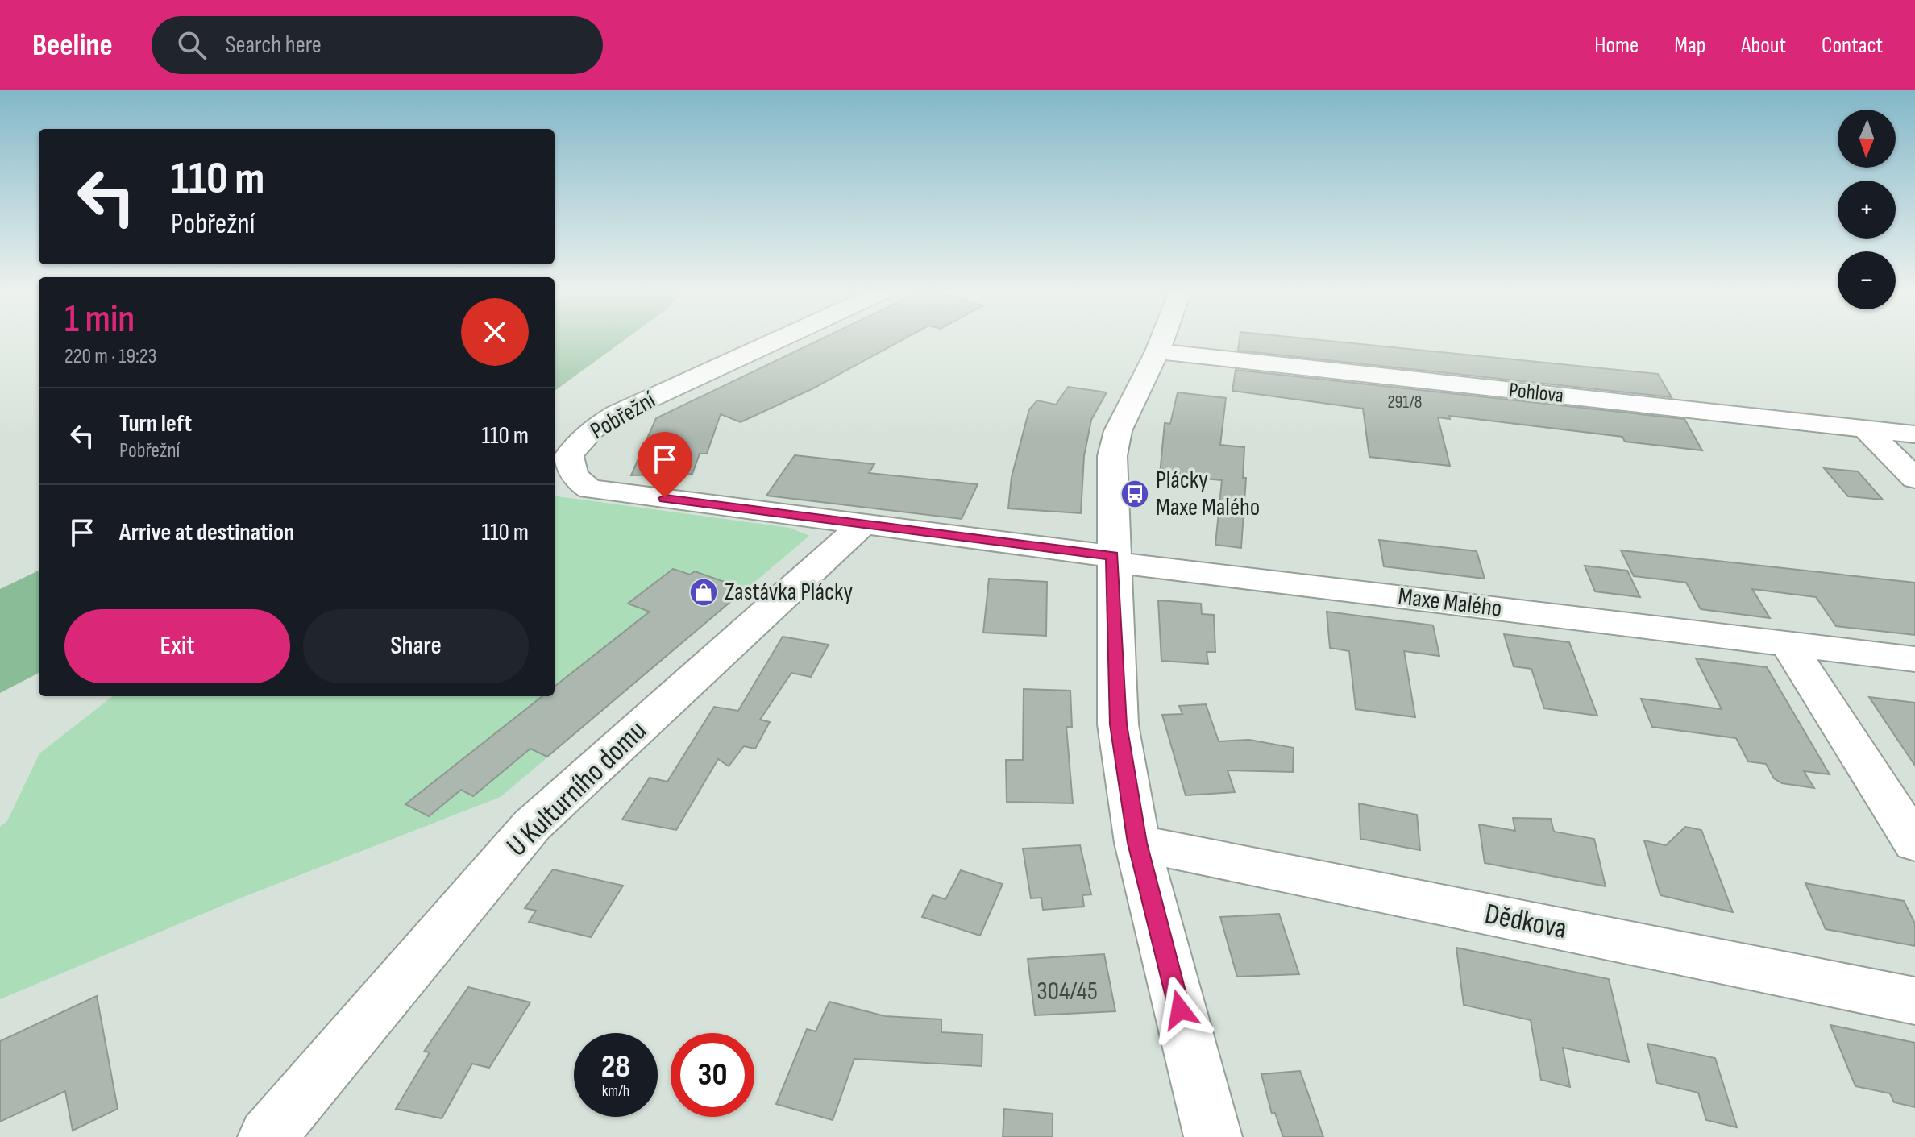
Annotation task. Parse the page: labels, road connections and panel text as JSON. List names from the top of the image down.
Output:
{
  "streets": {
    "street": [
      "Pohlova",
      "Pobřežní",
      "Maxe Malého",
      "U Kulturního domu",
      "Dědkova"
    ]
  },
  "crossings": [
    ["Pobřežní", "Maxe Malého"],
    ["Pobřežní", "U Kulturního domu"]
  ],
  "places": {
    "bus stop": ["Plácky Maxe Malého"],
    "shop": ["Zastávka Plácky"]
  },
  "house_numbers": ["291/8", "304/45"],
  "north": "bottom",
  "page": {
    "header": "Beeline",
    "search": "Search here",
    "nav": [
      "Home",
      "Map",
      "About",
      "Contact"
    ],
    "map_buttons": ["+", "−"],
    "turn": ["110 m", "Pobřežní"],
    "heading": ["1 min", "220 m · 19:23"],
    "list": [
      {
        "name": "Turn left",
        "note": "Pobřežní",
        "value": "110 m"
      },
      {
        "name": "Arrive at destination",
        "value": "110 m"
      }
    ],
    "buttons": ["Exit", "Share"],
    "speed": "28 km/h",
    "limit": "30"
  }
}
